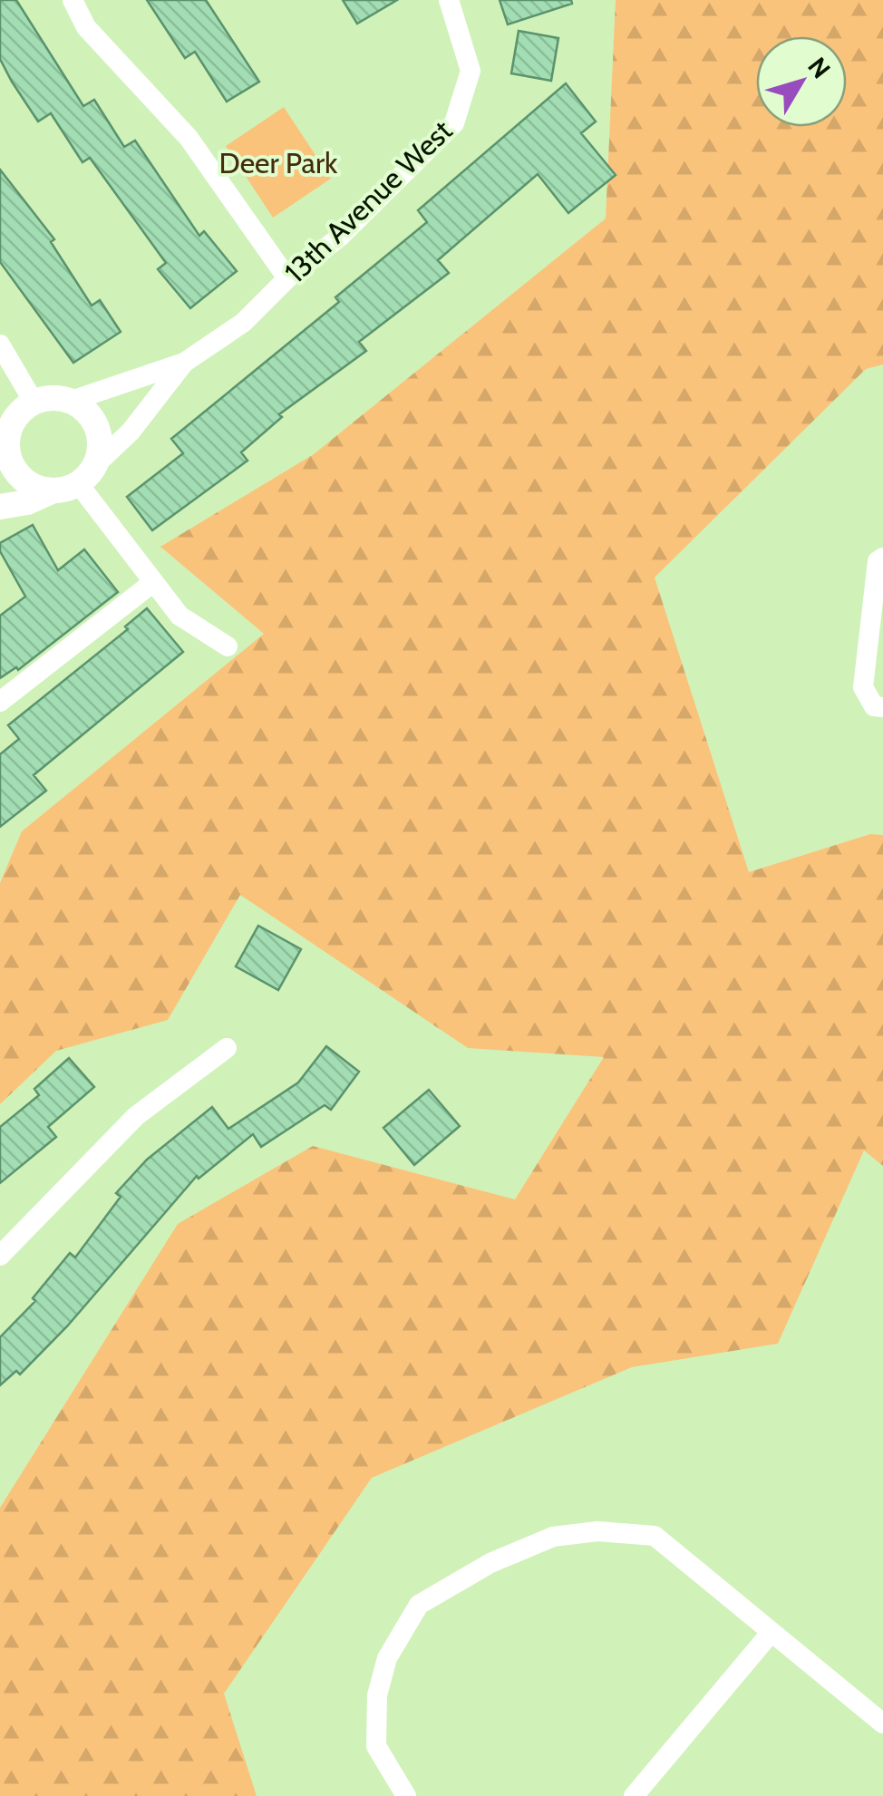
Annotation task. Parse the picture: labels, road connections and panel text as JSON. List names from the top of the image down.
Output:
{
  "streets": {
    "street": ["13th Avenue West"]
  },
  "parks": ["Deer Park"],
  "north": "top right"
}
